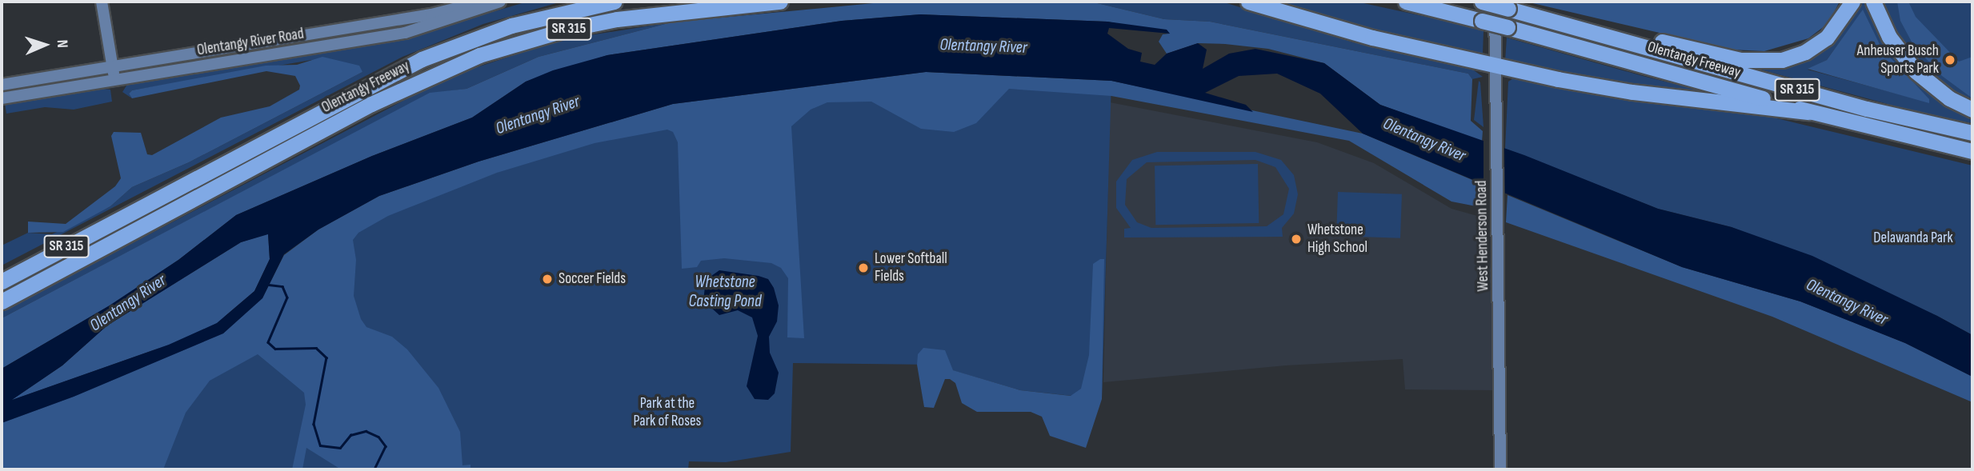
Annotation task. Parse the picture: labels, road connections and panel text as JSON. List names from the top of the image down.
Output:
{
  "streets": {
    "highway": ["SR 315", "Olentangy Freeway"],
    "main road": ["Olentangy River Road", "West Henderson Road"]
  },
  "crossings": [
    ["Olentangy Freeway", "West Henderson Road"]
  ],
  "water": ["Olentangy River", "Whetstone Casting Pond"],
  "parks": ["Delawanda Park", "Park at the Park of Roses"],
  "places": [
    "Anheuser Busch Sports Park",
    "Whetstone High School",
    "Lower Softball Fields",
    "Soccer Fields"
  ],
  "north": "right"
}
